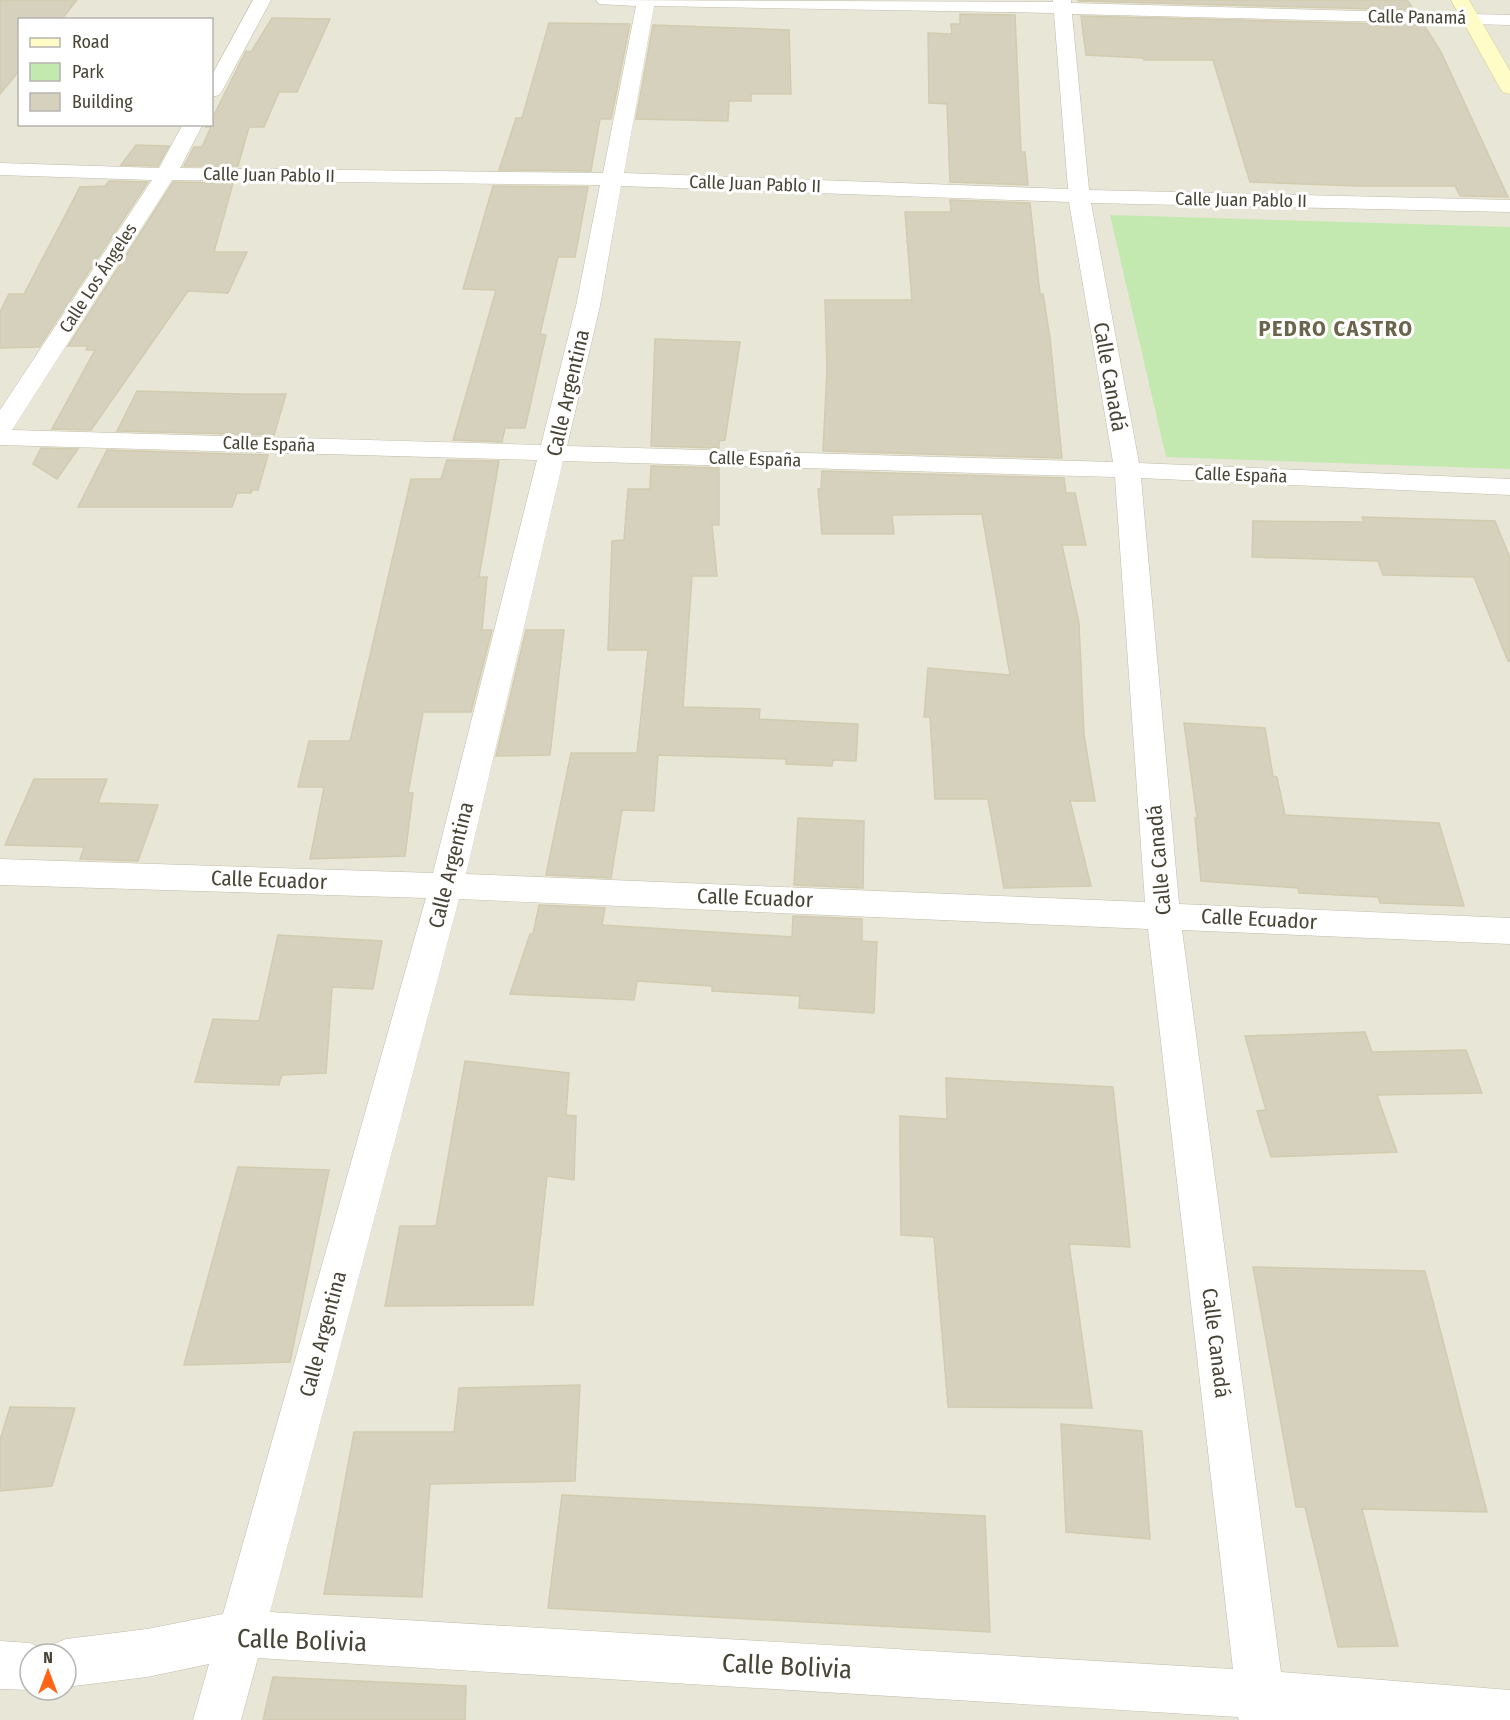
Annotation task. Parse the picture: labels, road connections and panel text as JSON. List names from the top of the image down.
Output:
{
  "streets": {
    "street": [
      "Calle Panamá",
      "Calle Juan Pablo II",
      "Calle Los Ángeles",
      "Calle Canadá",
      "Calle Argentina",
      "Calle España",
      "Calle Ecuador",
      "Calle Bolivia"
    ]
  },
  "crossings": [
    ["Calle Panamá", "Calle Canadá"],
    ["Calle Panamá", "Calle Argentina"],
    ["Calle Juan Pablo II", "Calle Los Ángeles"],
    ["Calle Juan Pablo II", "Calle Canadá"],
    ["Calle Juan Pablo II", "Calle Argentina"],
    ["Calle Canadá", "Calle España"],
    ["Calle Canadá", "Calle Ecuador"],
    ["Calle Canadá", "Calle Bolivia"],
    ["Calle Argentina", "Calle España"],
    ["Calle Argentina", "Calle Ecuador"],
    ["Calle Argentina", "Calle Bolivia"]
  ],
  "districts": ["PEDRO CASTRO"],
  "legend": ["Road", "Park", "Building"],
  "north": "top"
}
